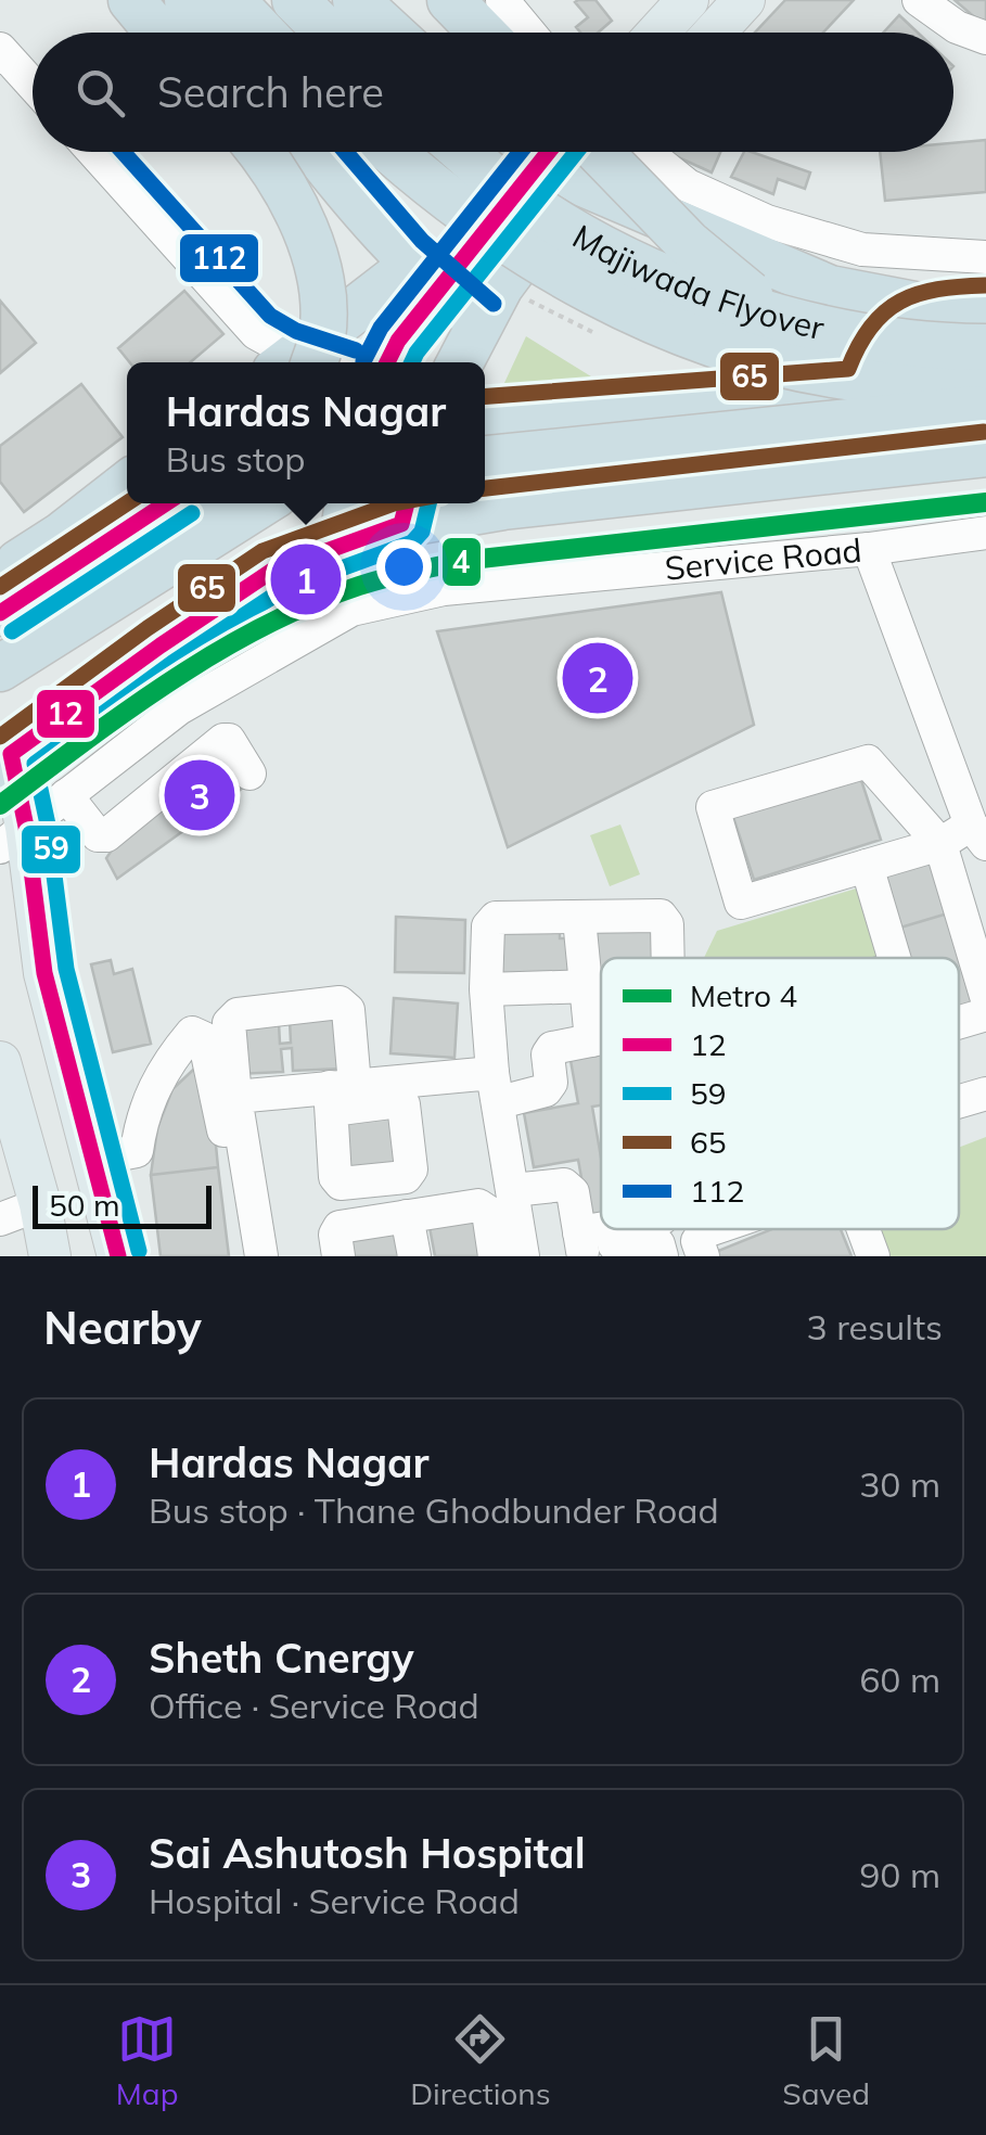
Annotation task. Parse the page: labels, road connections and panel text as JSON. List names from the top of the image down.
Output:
{
  "streets": {
    "highway": ["Majiwada Flyover"],
    "street": ["Service Road"]
  },
  "lines": [
    "transit line 12",
    "transit line 59",
    "transit line 112",
    "transit line 65",
    "metro line 4"
  ],
  "legend": [
    "Metro 4",
    "12",
    "59",
    "65",
    "112"
  ],
  "scale_bar": "50 m",
  "page": {
    "search": "Search here",
    "popup": ["Hardas Nagar", "Bus stop"],
    "pins": ["1", "2", "3"],
    "scale": "50 m",
    "heading": ["Nearby", "3 results"],
    "list": [
      {
        "mark": "1",
        "name": "Hardas Nagar",
        "note": "Bus stop · Thane Ghodbunder Road",
        "value": "30 m"
      },
      {
        "mark": "2",
        "name": "Sheth Cnergy",
        "note": "Office · Service Road",
        "value": "60 m"
      },
      {
        "mark": "3",
        "name": "Sai Ashutosh Hospital",
        "note": "Hospital · Service Road",
        "value": "90 m"
      }
    ],
    "nav": ["Map", "Directions", "Saved"]
  }
}
